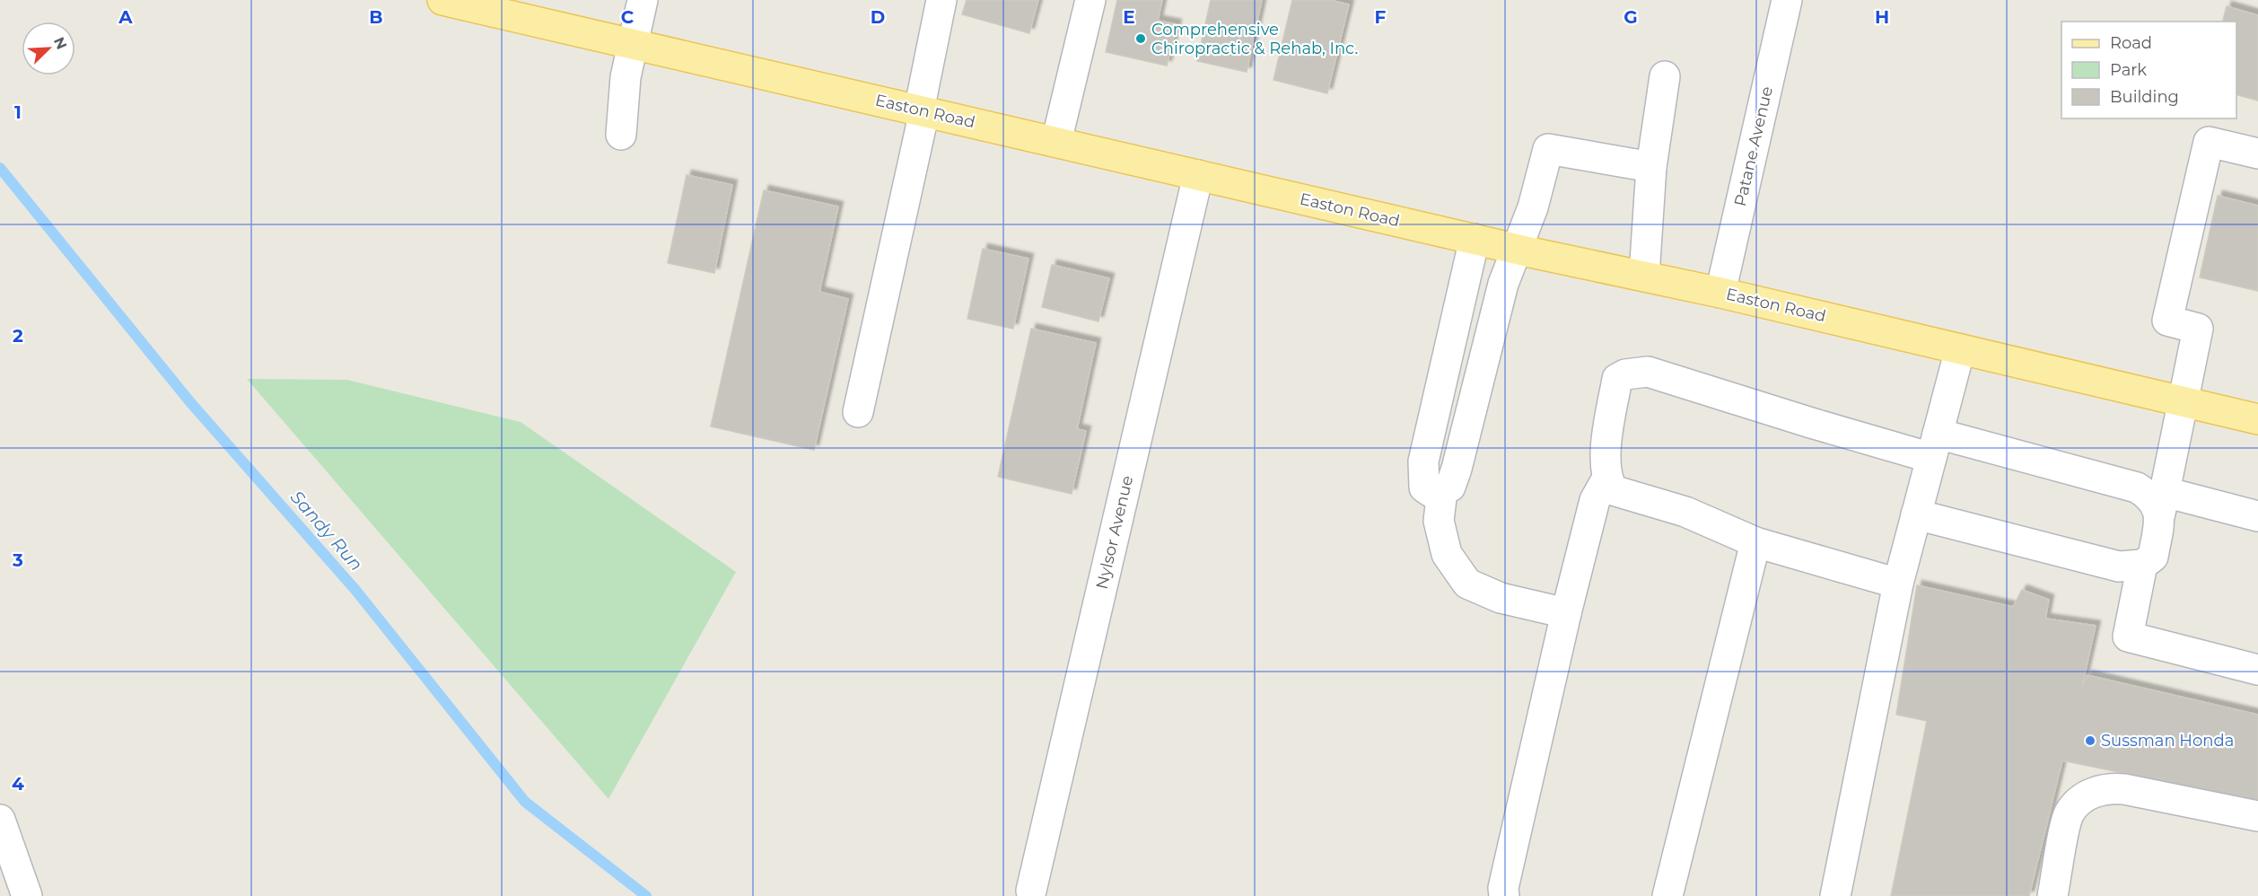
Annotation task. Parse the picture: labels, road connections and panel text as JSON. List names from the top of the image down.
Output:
{
  "streets": {
    "main road": ["Easton Road"],
    "street": ["Patane Avenue", "Nylsor Avenue"]
  },
  "crossings": [
    ["Easton Road", "Patane Avenue"],
    ["Easton Road", "Nylsor Avenue"]
  ],
  "water": ["Sandy Run"],
  "places": ["Comprehensive Chiropractic & Rehab, Inc.", "Sussman Honda"],
  "legend": ["Road", "Park", "Building"],
  "north": "top right",
  "grid": {
    "columns": [
      "A",
      "B",
      "C",
      "D",
      "E",
      "F",
      "G",
      "H"
    ],
    "rows": [
      "1",
      "2",
      "3",
      "4"
    ]
  }
}
